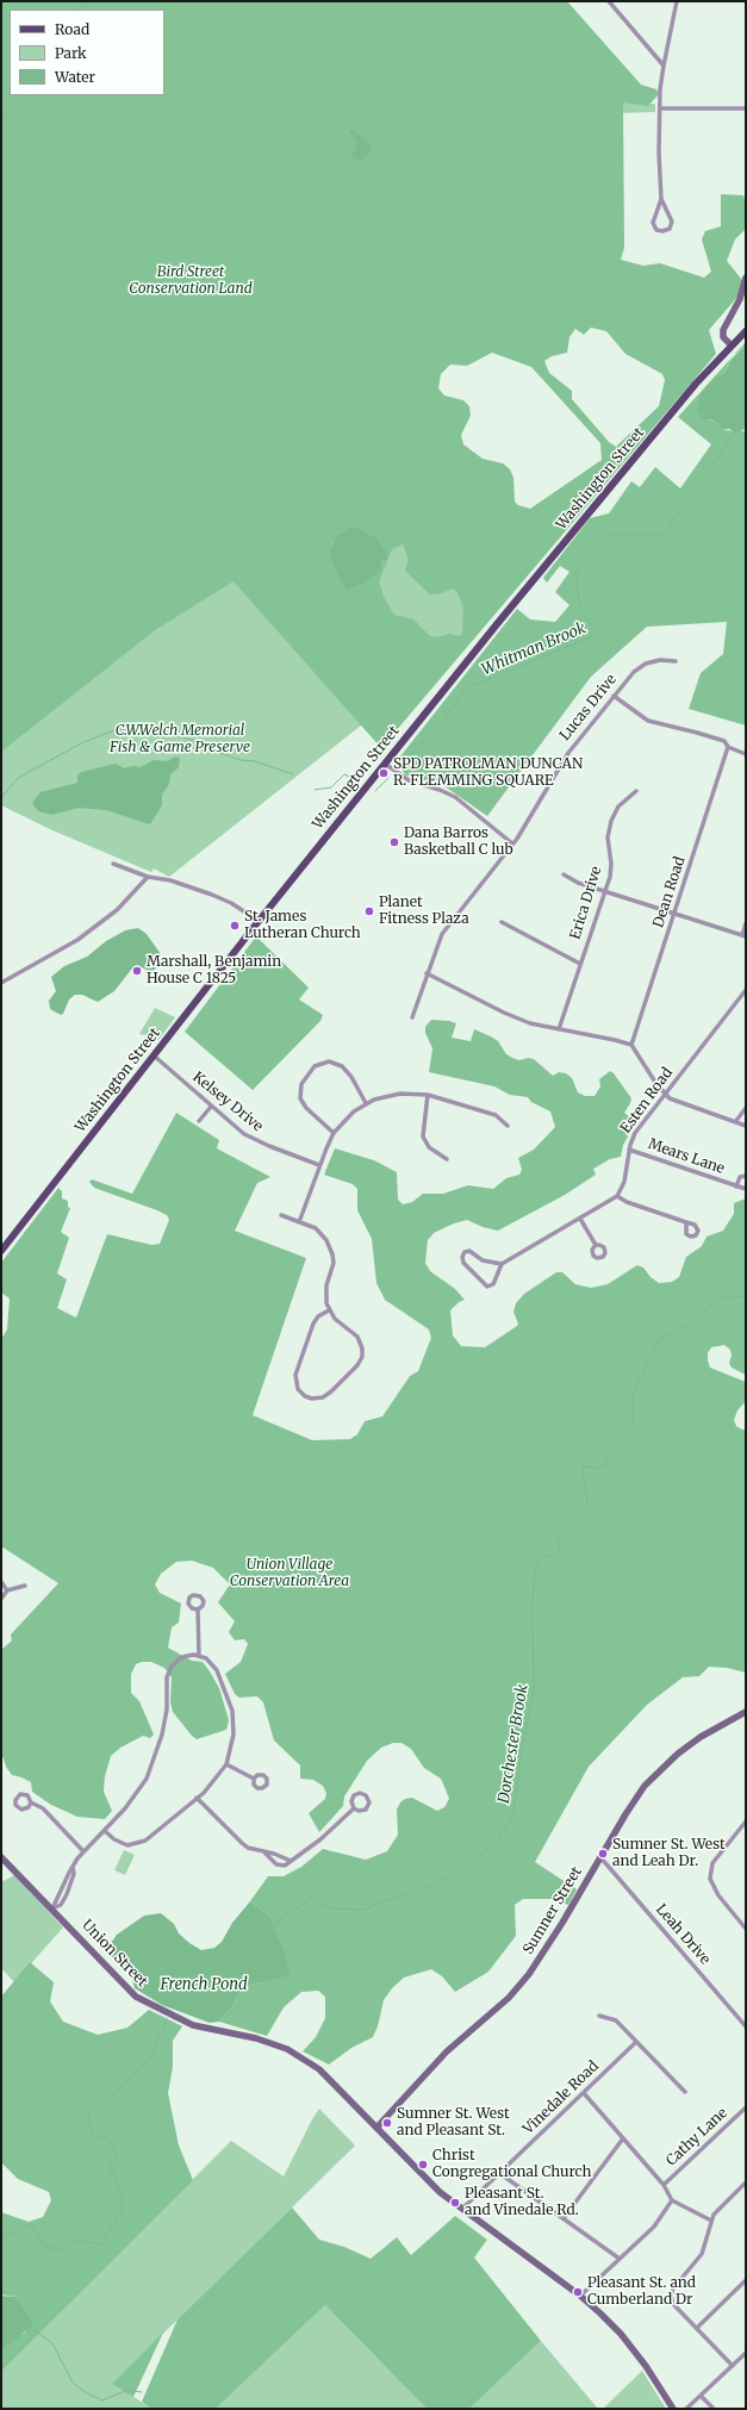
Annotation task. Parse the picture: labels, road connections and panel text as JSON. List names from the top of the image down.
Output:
{
  "streets": {
    "main road": ["Washington Street", "Sumner Street", "Union Street"],
    "street": [
      "Lucas Drive",
      "Dean Road",
      "Erica Drive",
      "Esten Road",
      "Kelsey Drive",
      "Mears Lane",
      "Leah Drive",
      "Vinedale Road",
      "Cathy Lane"
    ]
  },
  "crossings": [
    ["Washington Street", "Kelsey Drive"],
    ["Esten Road", "Mears Lane"],
    ["Sumner Street", "Leah Drive"],
    ["Sumner Street", "Union Street"],
    ["Union Street", "Vinedale Road"]
  ],
  "water": ["Whitman Brook", "Dorchester Brook", "French Pond"],
  "parks": ["Bird Street Conservation Land", "C.W.Welch Memorial Fish & Game Preserve", "Union Village Conservation Area"],
  "places": [
    "SPD PATROLMAN DUNCAN R. FLEMMING SQUARE",
    "Dana Barros Basketball C lub",
    "Planet Fitness Plaza",
    "St. James Lutheran Church",
    "Marshall, Benjamin House C 1825",
    "Sumner St. West and Leah Dr.",
    "Sumner St. West and Pleasant St.",
    "Christ Congregational Church",
    "Pleasant St. and Vinedale Rd.",
    "Pleasant St. and Cumberland Dr"
  ],
  "legend": ["Road", "Park", "Water"]
}
